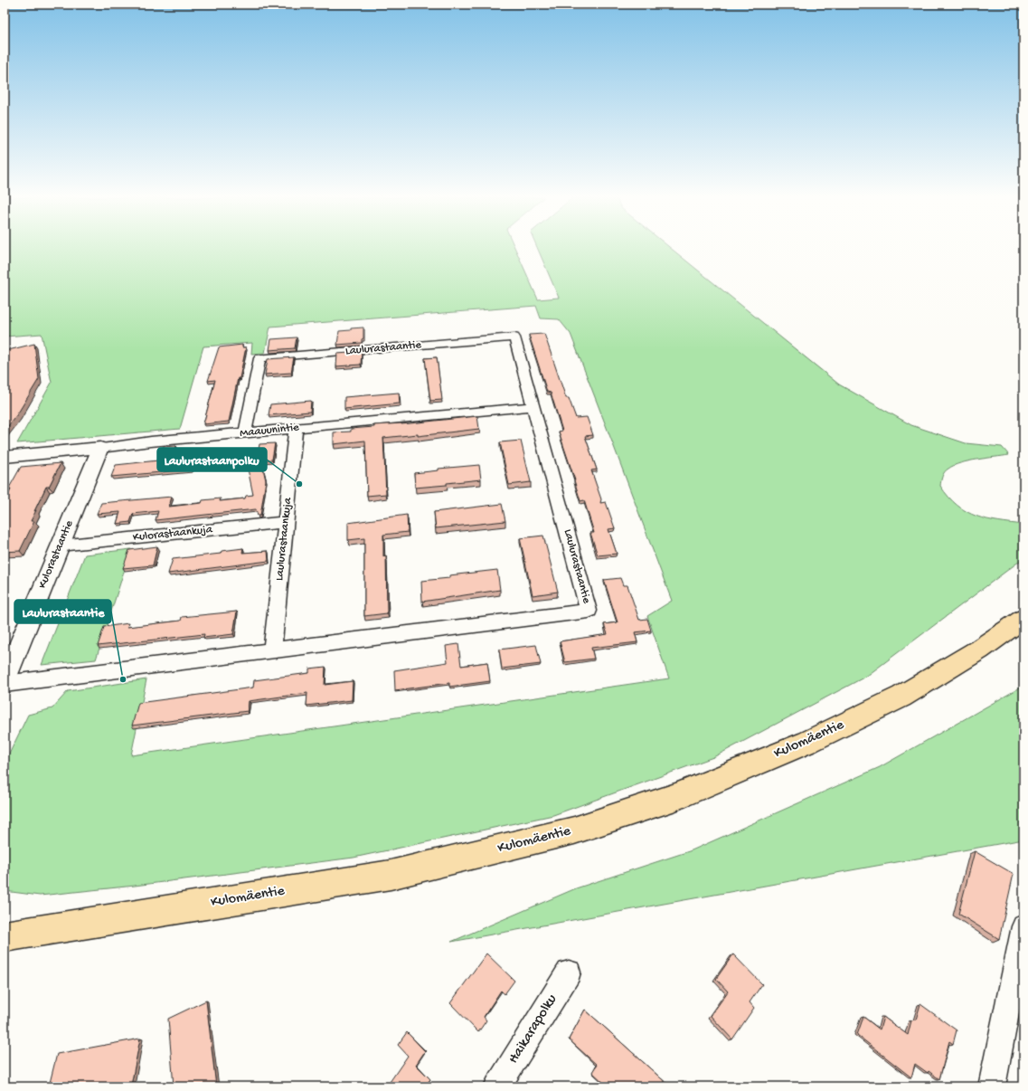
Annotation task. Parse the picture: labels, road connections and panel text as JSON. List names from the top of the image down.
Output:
{
  "streets": {
    "main road": ["Kulomäentie"],
    "street": [
      "Laulurastaantie",
      "Maauunintie",
      "Kulorastaankuja",
      "Laulurastaankuja",
      "Kulorastaantie",
      "Haikarapolku"
    ]
  },
  "crossings": [
    ["Laulurastaantie", "Maauunintie"],
    ["Laulurastaantie", "Laulurastaankuja"],
    ["Laulurastaantie", "Kulorastaantie"],
    ["Maauunintie", "Laulurastaankuja"],
    ["Maauunintie", "Kulorastaantie"],
    ["Kulorastaankuja", "Laulurastaankuja"],
    ["Kulorastaankuja", "Kulorastaantie"]
  ],
  "places": ["Laulurastaanpolku", "Laulurastaantie"]
}
